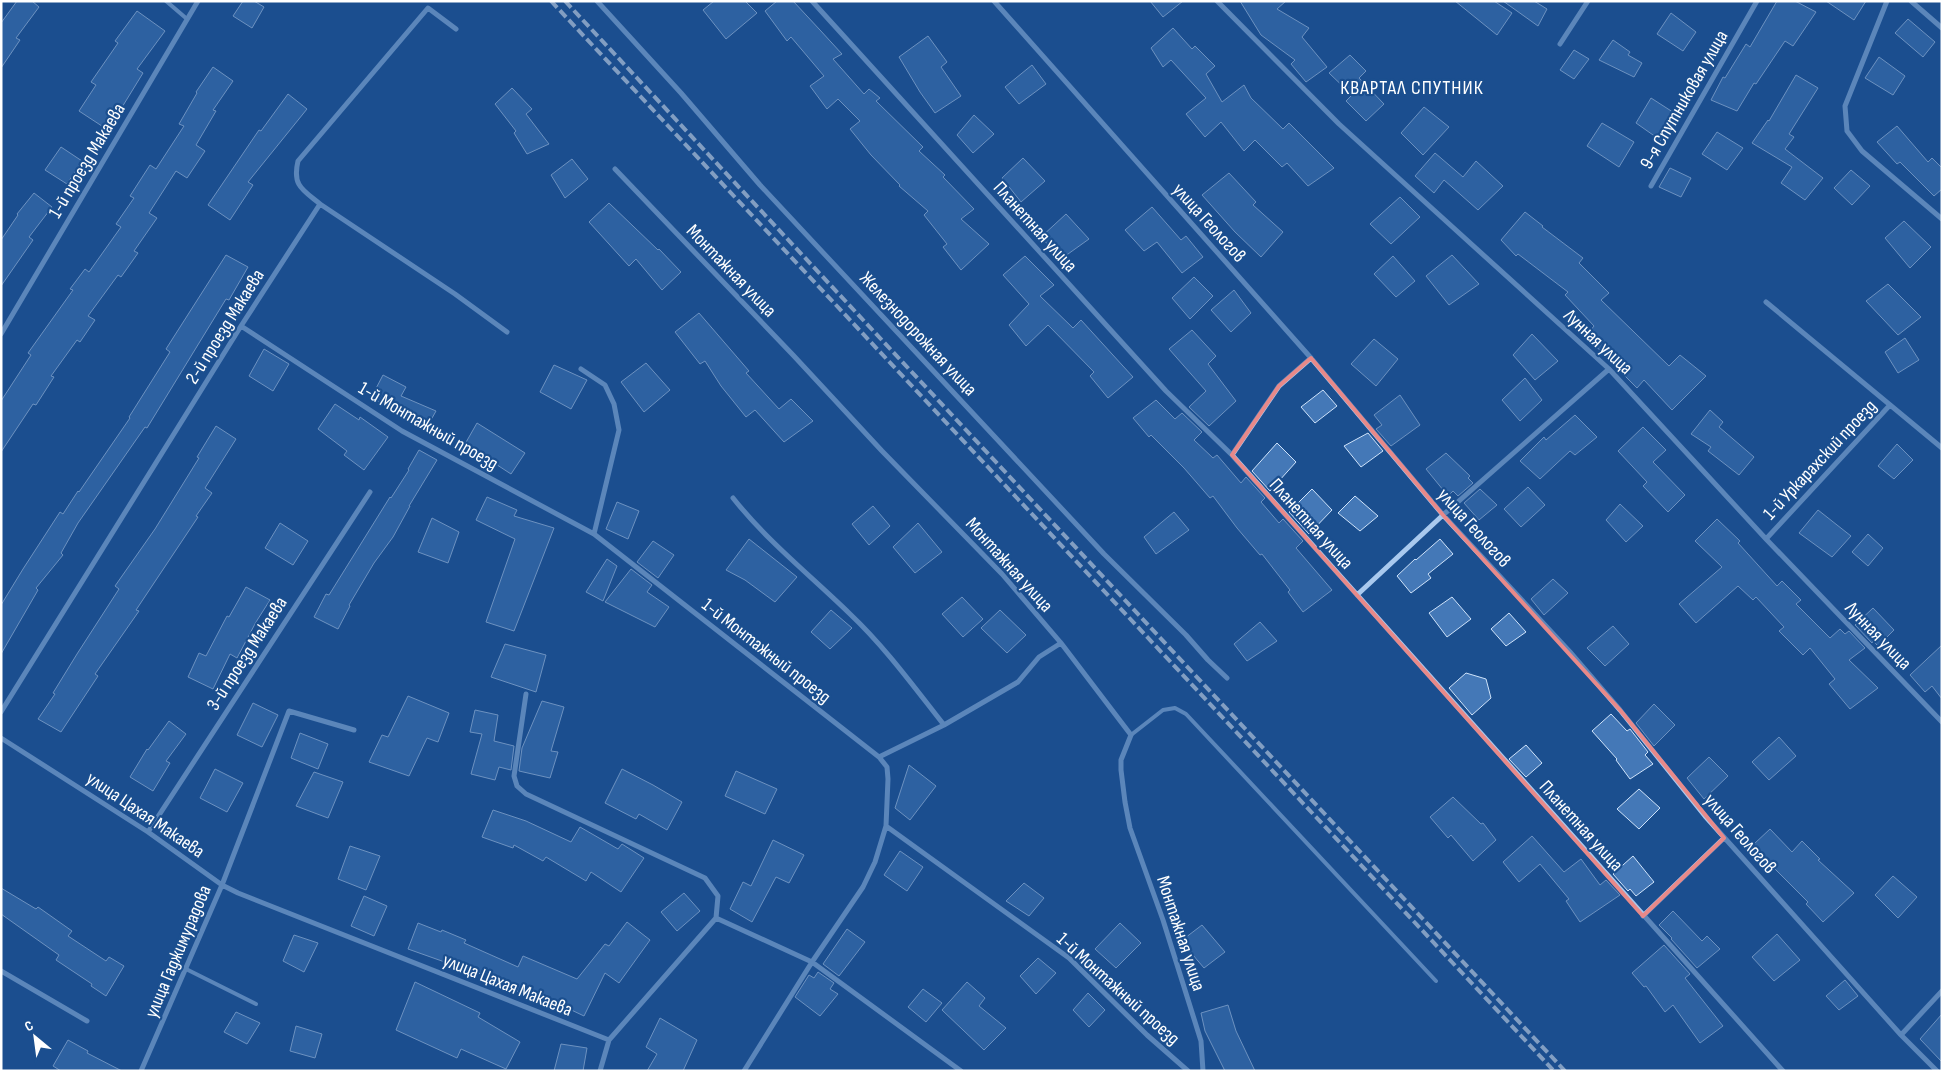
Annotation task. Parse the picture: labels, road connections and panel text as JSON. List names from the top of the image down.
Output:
{
  "streets": {
    "street": [
      "9-я Спутниковая улица",
      "1-й проезд Макаева",
      "улица Геологов",
      "Планетная улица",
      "Монтажная улица",
      "2-й проезд Макаева",
      "Железнодорожная улица",
      "Лунная улица",
      "1-й Монтажный проезд",
      "1-й Уркарахский проезд",
      "3-й проезд Макаева",
      "улица Цахая Макаева",
      "улица Гаджимурадова"
    ]
  },
  "crossings": [
    ["2-й проезд Макаева", "1-й Монтажный проезд"],
    ["Лунная улица", "1-й Уркарахский проезд"],
    ["3-й проезд Макаева", "улица Цахая Макаева"],
    ["улица Цахая Макаева", "улица Гаджимурадова"]
  ],
  "districts": ["КВАРТАЛ СПУТНИК"],
  "north": "top left"
}
